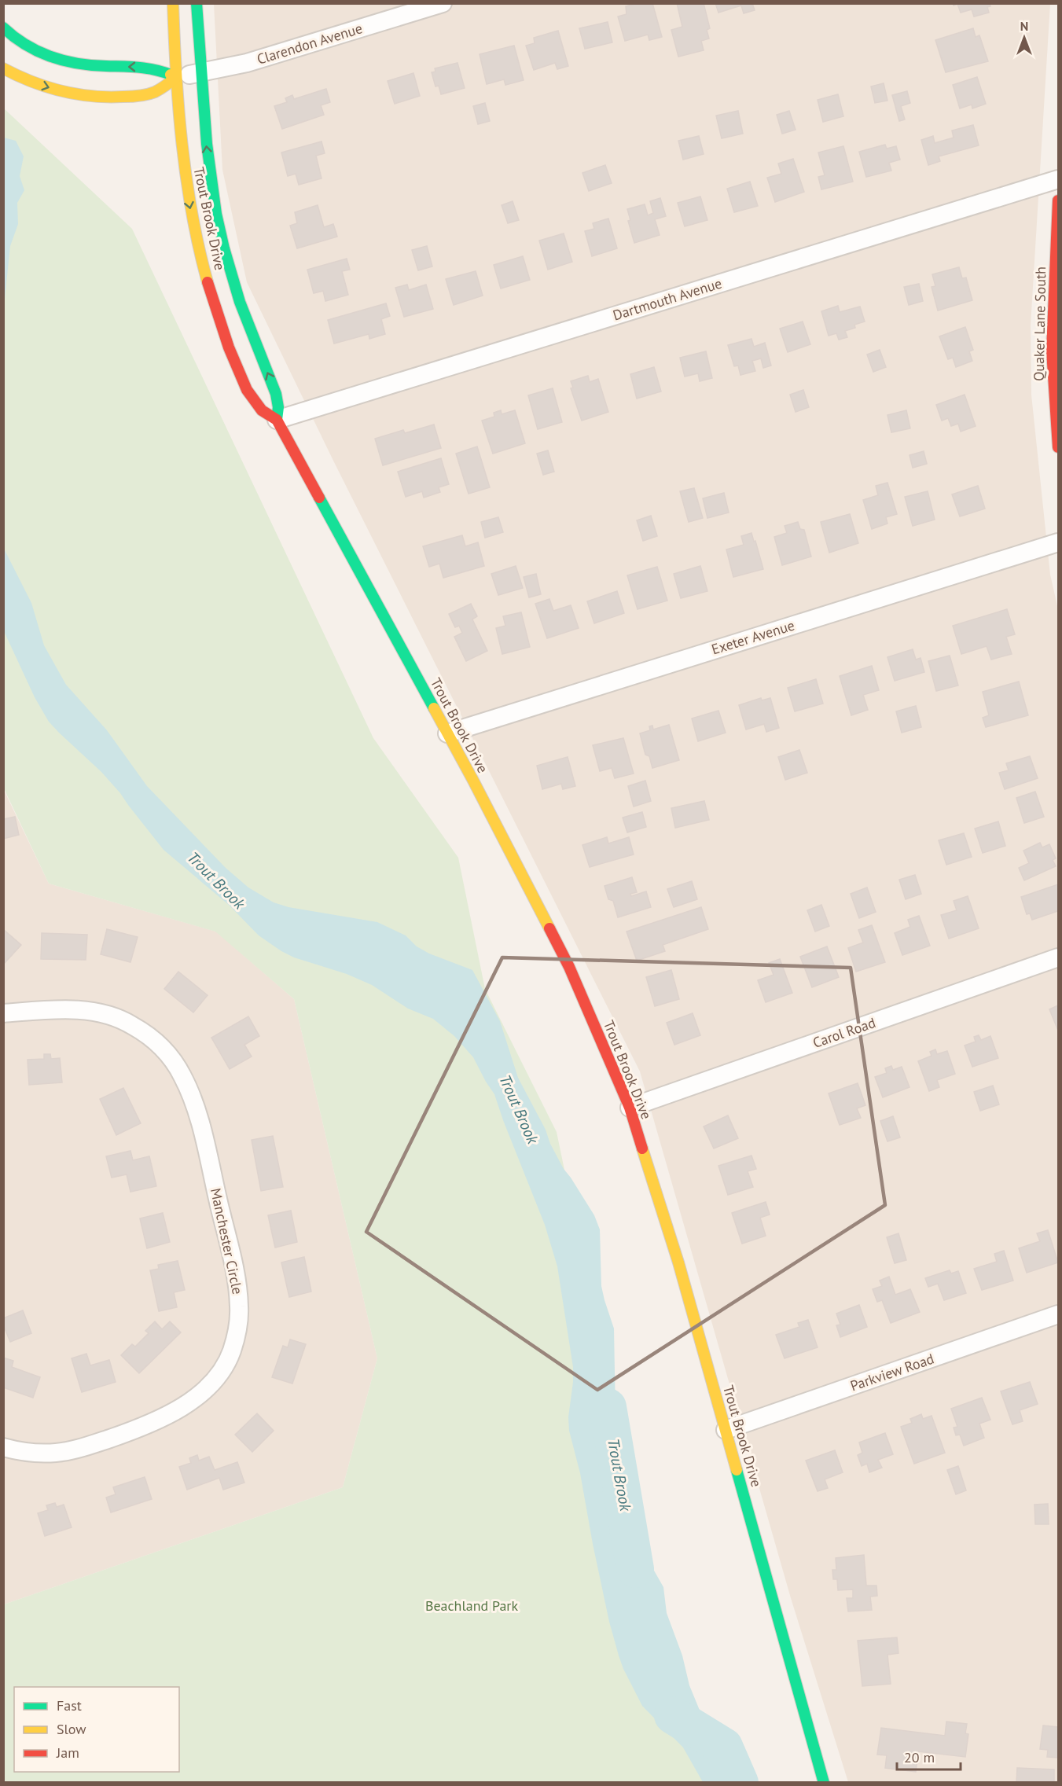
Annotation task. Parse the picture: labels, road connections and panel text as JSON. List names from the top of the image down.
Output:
{
  "streets": {
    "main road": ["Trout Brook Drive", "Quaker Lane South"],
    "street": [
      "Clarendon Avenue",
      "Dartmouth Avenue",
      "Exeter Avenue",
      "Carol Road",
      "Manchester Circle",
      "Parkview Road"
    ]
  },
  "crossings": [
    ["Clarendon Avenue", "Trout Brook Drive"],
    ["Trout Brook Drive", "Dartmouth Avenue"],
    ["Trout Brook Drive", "Exeter Avenue"],
    ["Trout Brook Drive", "Carol Road"],
    ["Trout Brook Drive", "Parkview Road"]
  ],
  "water": ["Trout Brook"],
  "parks": ["Beachland Park"],
  "legend": ["Fast", "Slow", "Jam"],
  "scale_bar": "20 m",
  "north": "top"
}
